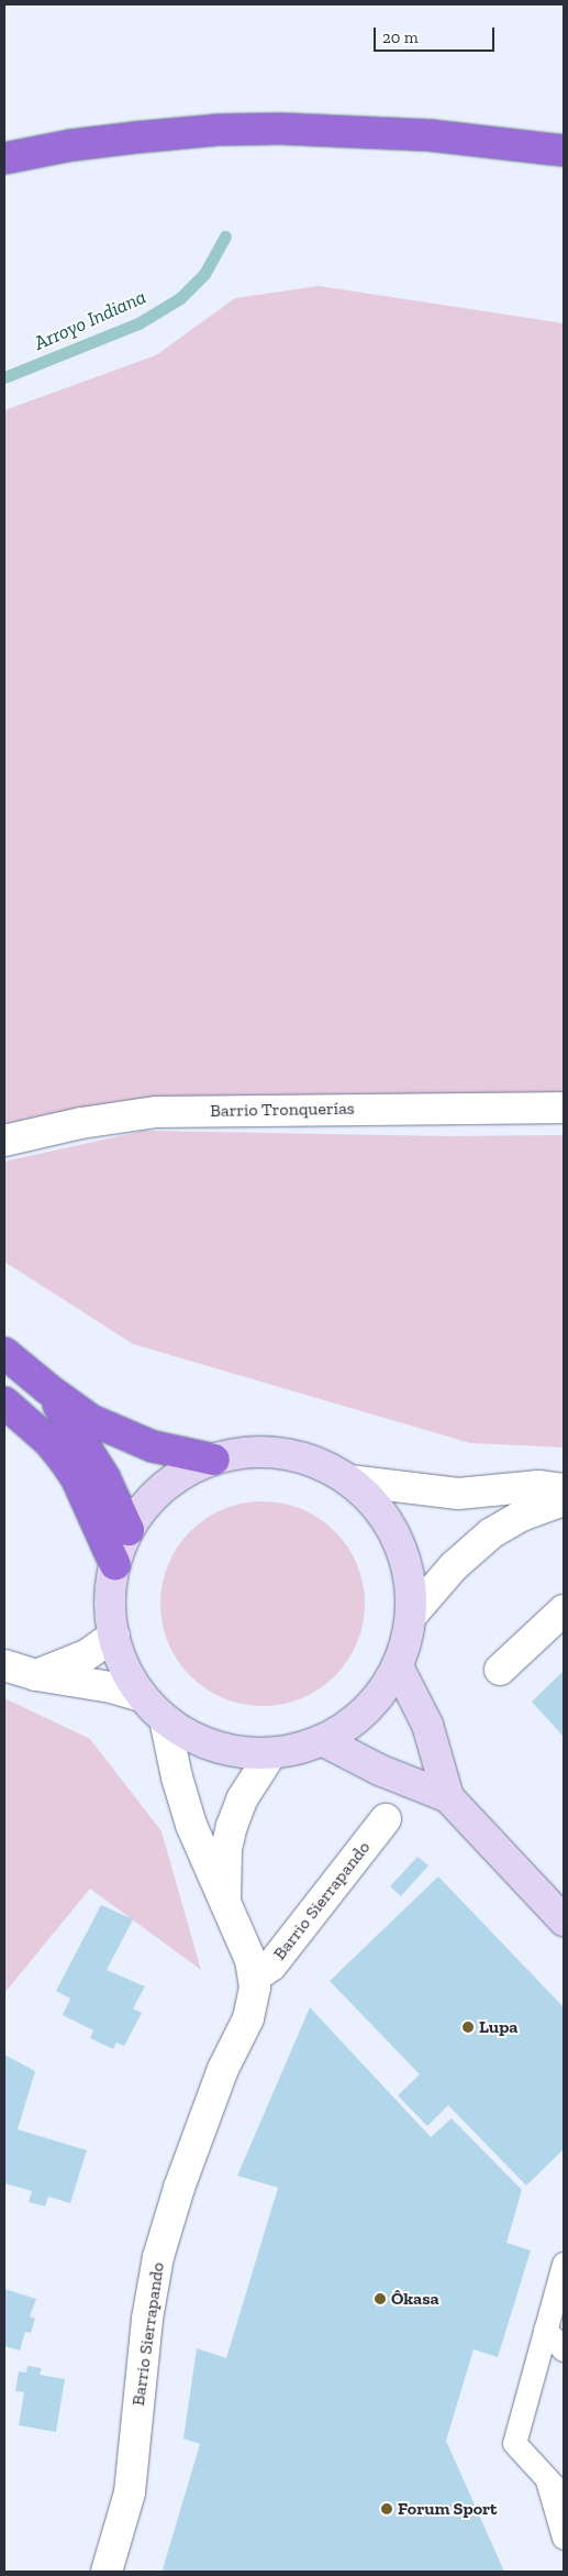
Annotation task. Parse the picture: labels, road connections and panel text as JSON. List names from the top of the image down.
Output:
{
  "streets": {
    "street": ["Barrio Tronquerías", "Barrio Sierrapando"]
  },
  "water": ["Arroyo Indiana"],
  "places": ["Lupa", "Ôkasa", "Forum Sport"],
  "scale_bar": "20 m"
}
